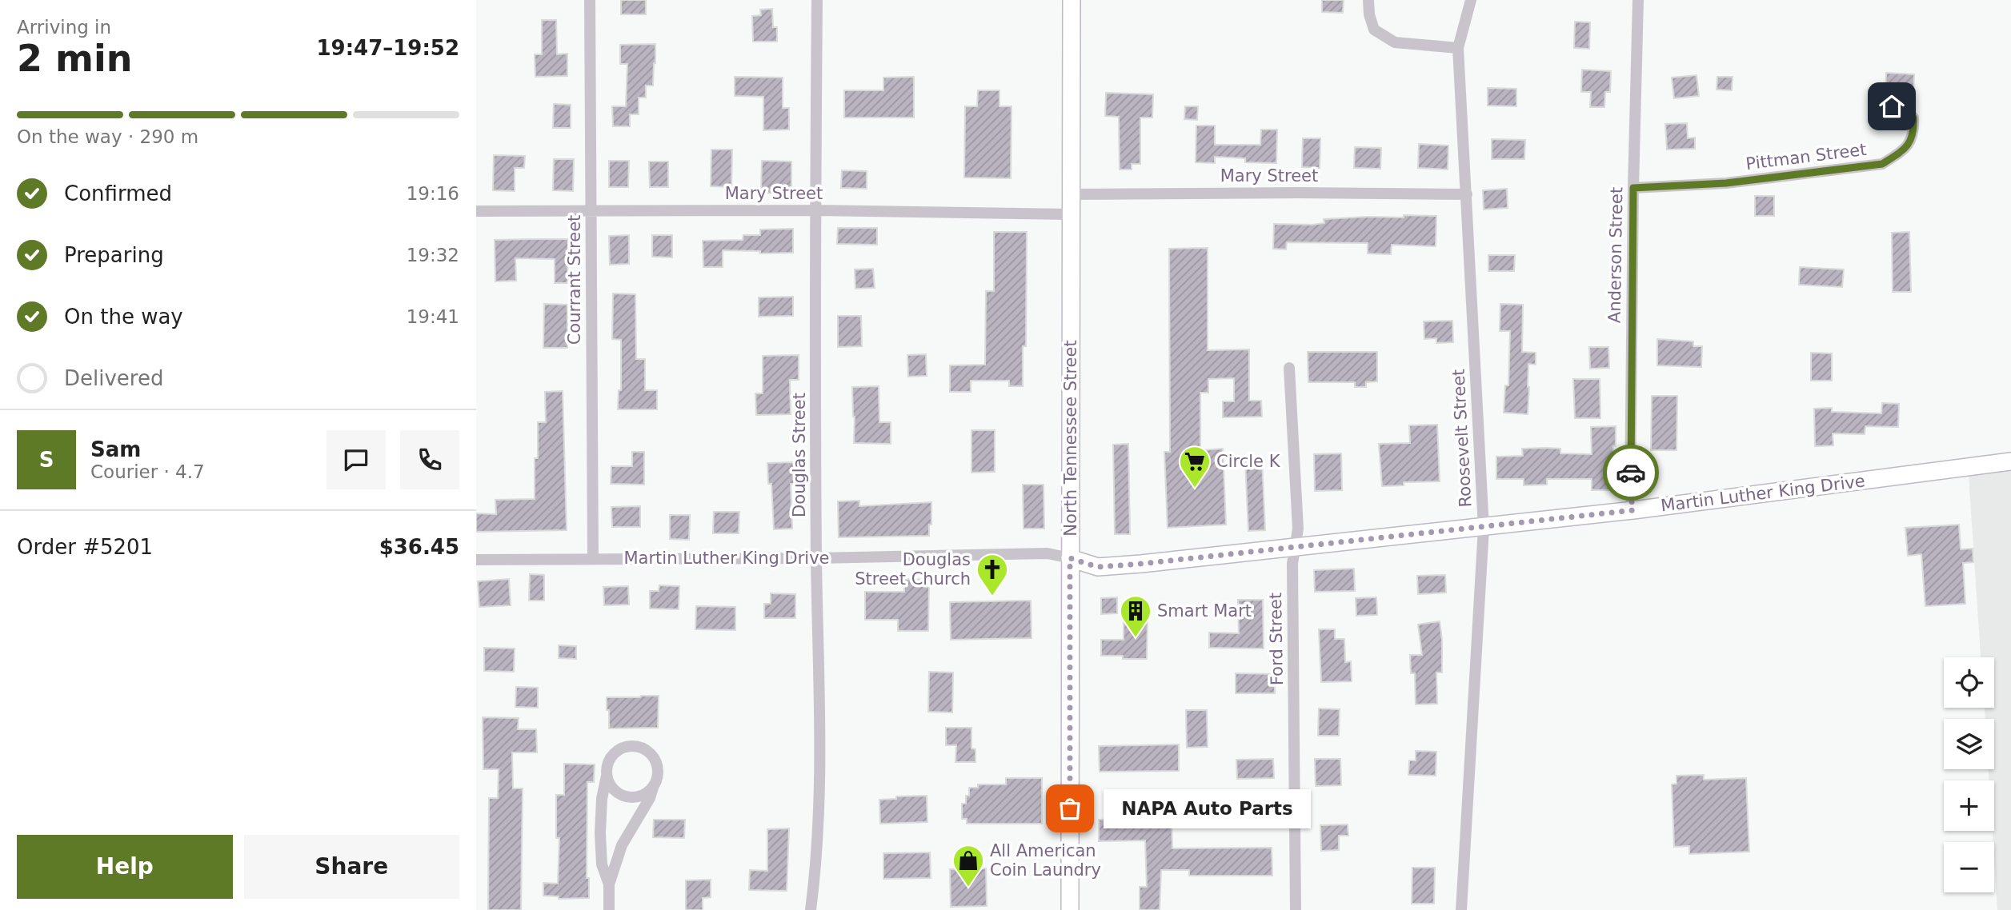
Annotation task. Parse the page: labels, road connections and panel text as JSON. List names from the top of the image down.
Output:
{
  "streets": {
    "street": [
      "Pittman Street",
      "Mary Street",
      "Anderson Street",
      "Courrant Street",
      "North Tennessee Street",
      "Roosevelt Street",
      "Douglas Street",
      "Martin Luther King Drive",
      "Ford Street"
    ]
  },
  "crossings": [
    ["Pittman Street", "Anderson Street"],
    ["Mary Street", "Courrant Street"],
    ["Mary Street", "North Tennessee Street"],
    ["Mary Street", "Roosevelt Street"],
    ["Mary Street", "Douglas Street"],
    ["Anderson Street", "Martin Luther King Drive"],
    ["Courrant Street", "Martin Luther King Drive"],
    ["North Tennessee Street", "Martin Luther King Drive"],
    ["Roosevelt Street", "Martin Luther King Drive"],
    ["Douglas Street", "Martin Luther King Drive"],
    ["Martin Luther King Drive", "Ford Street"]
  ],
  "places": {
    "supermarket": ["Circle K"],
    "church": ["Douglas Street Church"],
    "building": ["Smart Mart"],
    "other": ["NAPA Auto Parts"],
    "shop": ["All American Coin Laundry"]
  },
  "page": {
    "heading": ["2 min", "Arriving in", "19:47–19:52"],
    "panel": [
      "Sam",
      "Courier · 4.7",
      "Order #5201",
      "$36.45"
    ],
    "bar": "On the way · 290 m",
    "list": [
      ["Confirmed", "19:16"],
      ["Preparing", "19:32"],
      ["On the way", "19:41"],
      "Delivered"
    ],
    "round": "S",
    "map_buttons": ["+", "−"],
    "bubble": "NAPA Auto Parts",
    "buttons": ["Help", "Share"]
  }
}
